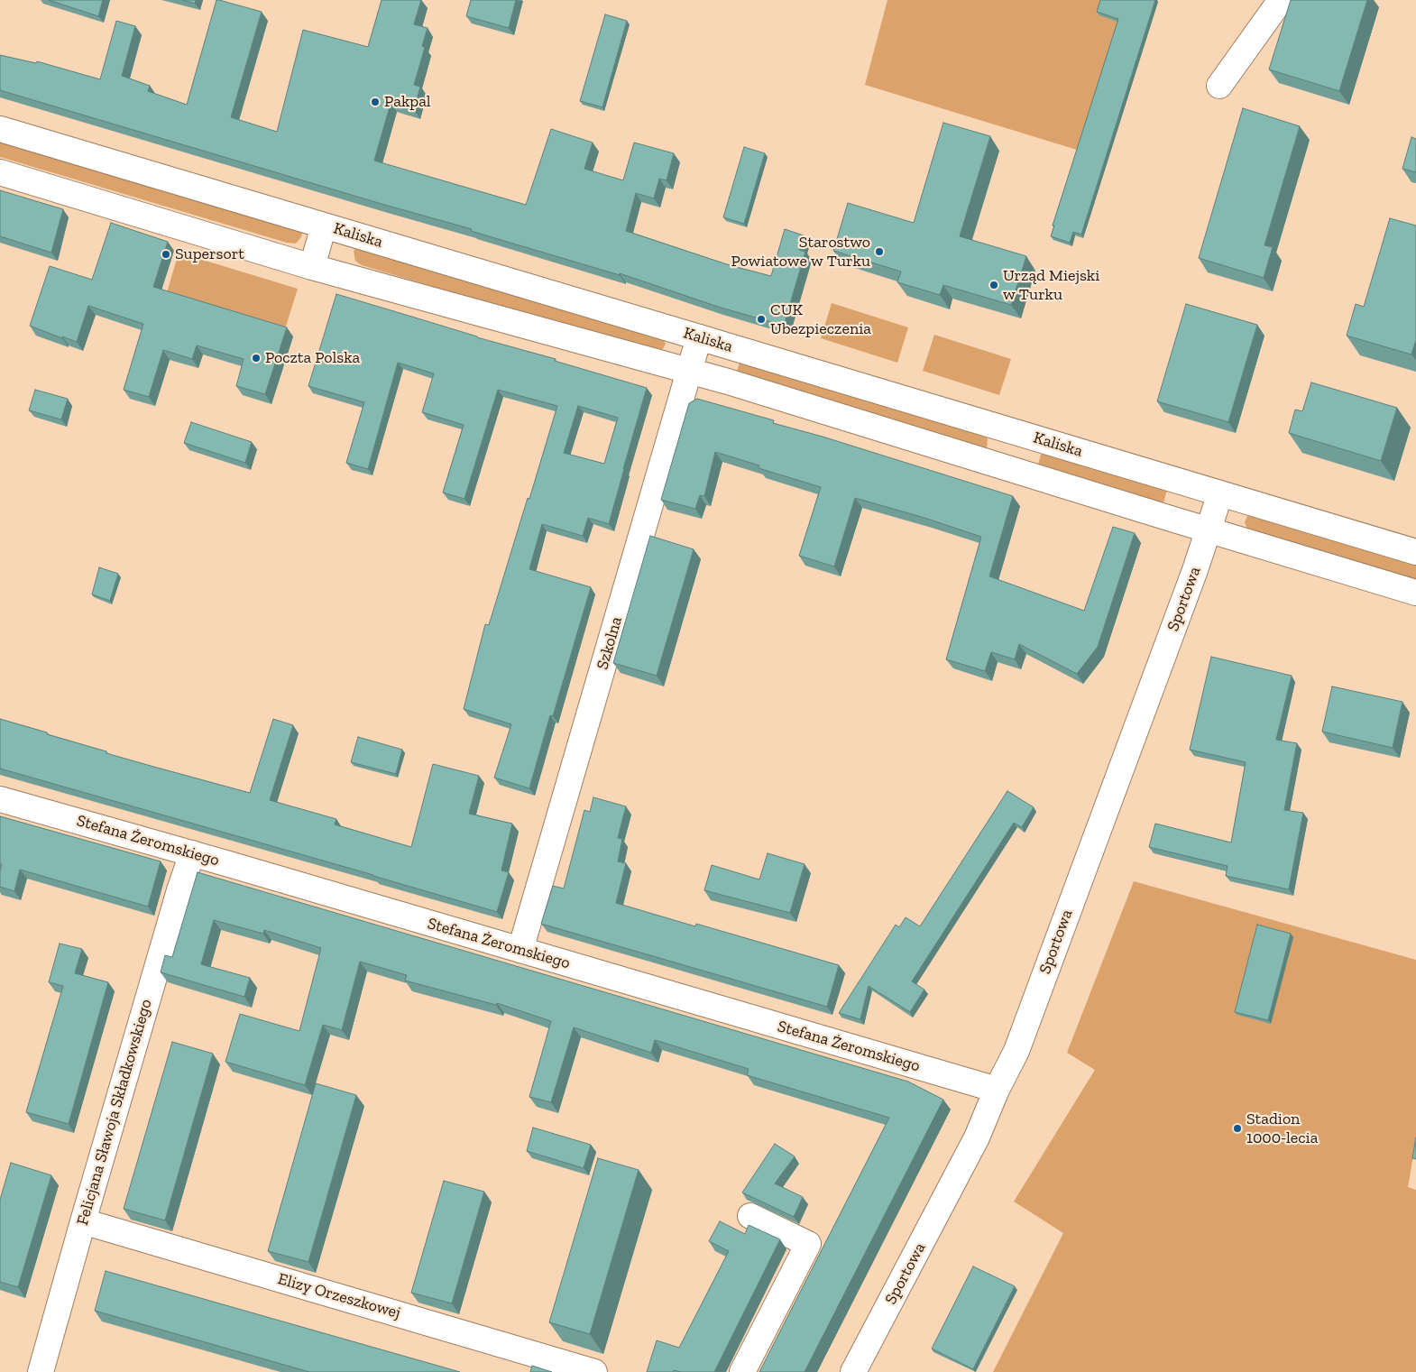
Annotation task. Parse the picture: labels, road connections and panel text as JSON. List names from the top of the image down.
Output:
{
  "streets": {
    "street": [
      "Kaliska",
      "Sportowa",
      "Szkolna",
      "Stefana Żeromskiego",
      "Felicjana Sławoja Składkowskiego",
      "Elizy Orzeszkowej"
    ]
  },
  "crossings": [
    ["Kaliska", "Sportowa"],
    ["Kaliska", "Szkolna"],
    ["Sportowa", "Stefana Żeromskiego"],
    ["Szkolna", "Stefana Żeromskiego"],
    ["Stefana Żeromskiego", "Felicjana Sławoja Składkowskiego"],
    ["Felicjana Sławoja Składkowskiego", "Elizy Orzeszkowej"]
  ],
  "places": [
    "Pakpal",
    "Starostwo Powiatowe w Turku",
    "Supersort",
    "Urząd Miejski w Turku",
    "CUK Ubezpieczenia",
    "Poczta Polska",
    "Stadion 1000-lecia"
  ]
}
